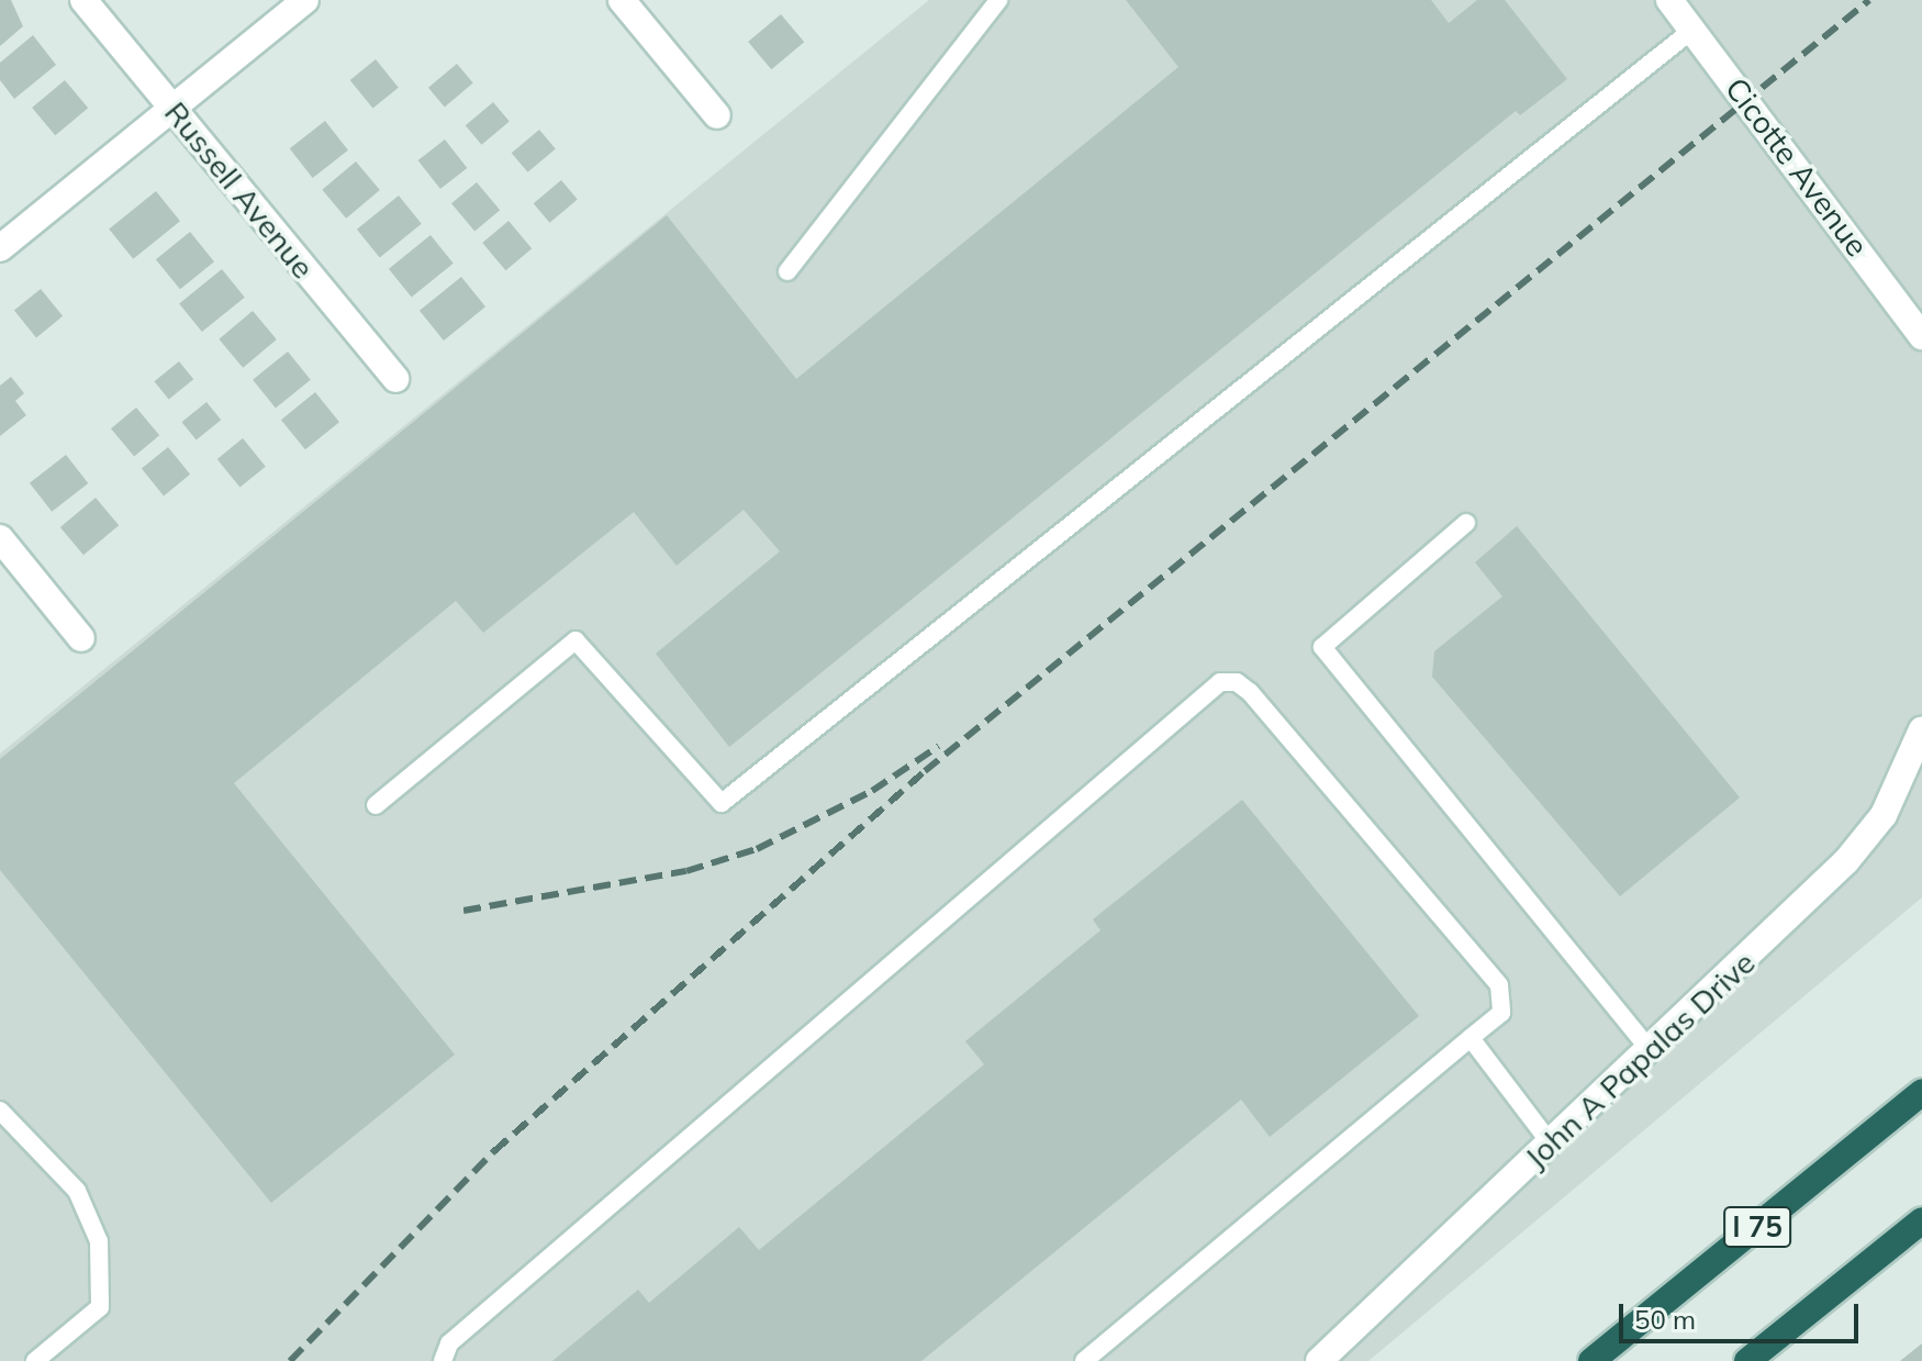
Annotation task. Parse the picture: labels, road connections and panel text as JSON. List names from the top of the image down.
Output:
{
  "streets": {
    "highway": ["I 75"],
    "street": ["Cicotte Avenue", "Russell Avenue", "John A Papalas Drive"]
  },
  "scale_bar": "50 m"
}
